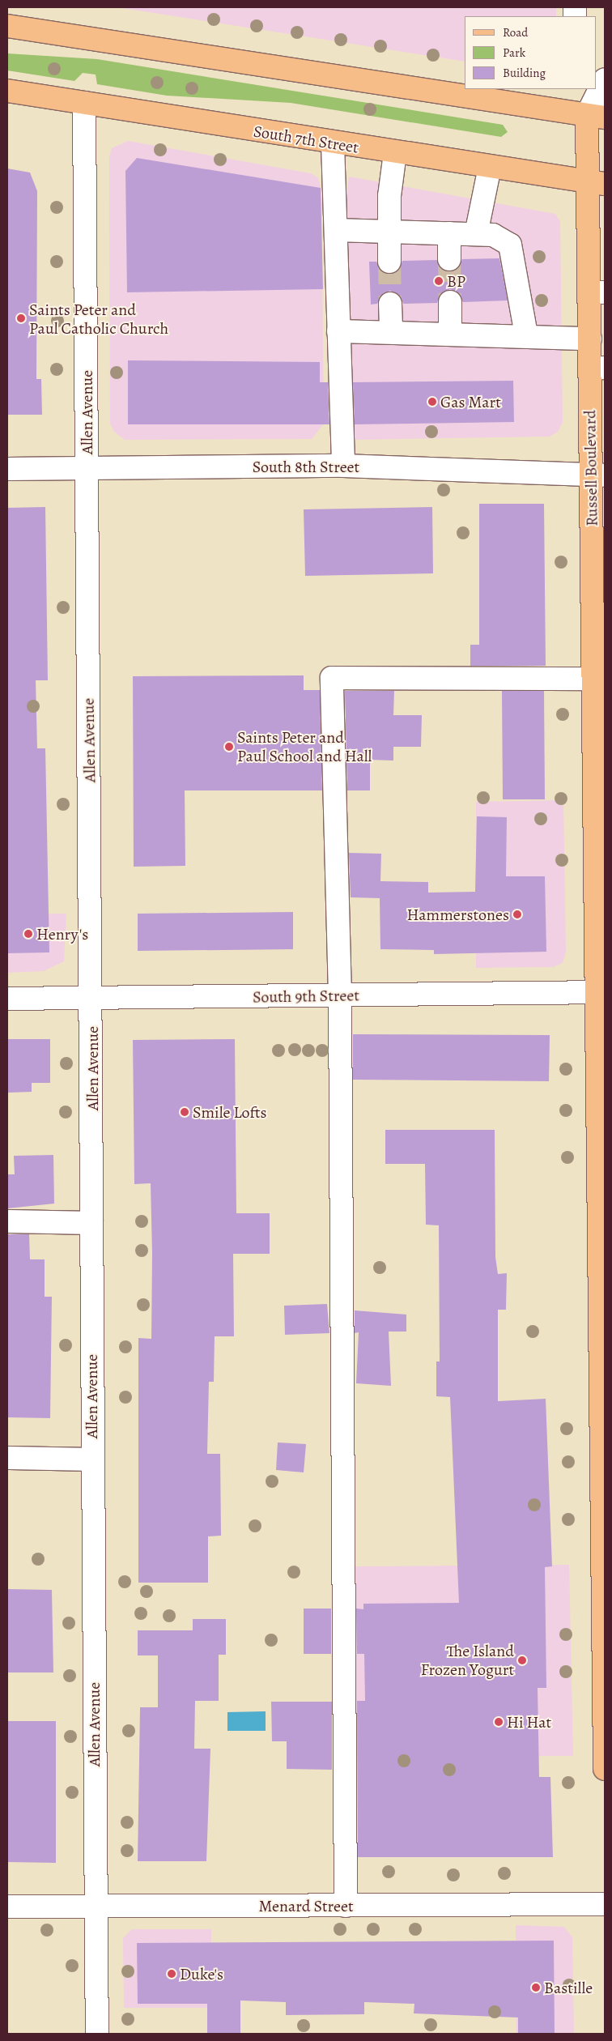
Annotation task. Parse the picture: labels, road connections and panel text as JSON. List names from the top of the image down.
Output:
{
  "streets": {
    "main road": ["South 7th Street", "Russell Boulevard"],
    "street": [
      "Allen Avenue",
      "South 8th Street",
      "South 9th Street",
      "Menard Street"
    ]
  },
  "crossings": [
    ["South 7th Street", "Allen Avenue"],
    ["South 7th Street", "Russell Boulevard"],
    ["Allen Avenue", "South 8th Street"],
    ["Allen Avenue", "South 9th Street"],
    ["Allen Avenue", "Menard Street"],
    ["South 8th Street", "Russell Boulevard"],
    ["Russell Boulevard", "South 9th Street"]
  ],
  "places": [
    "BP",
    "Saints Peter and Paul Catholic Church",
    "Gas Mart",
    "Saints Peter and Paul School and Hall",
    "Hammerstones",
    "Henry's",
    "Smile Lofts",
    "The Island Frozen Yogurt",
    "Hi Hat",
    "Duke's",
    "Bastille"
  ],
  "legend": ["Road", "Park", "Building"]
}
